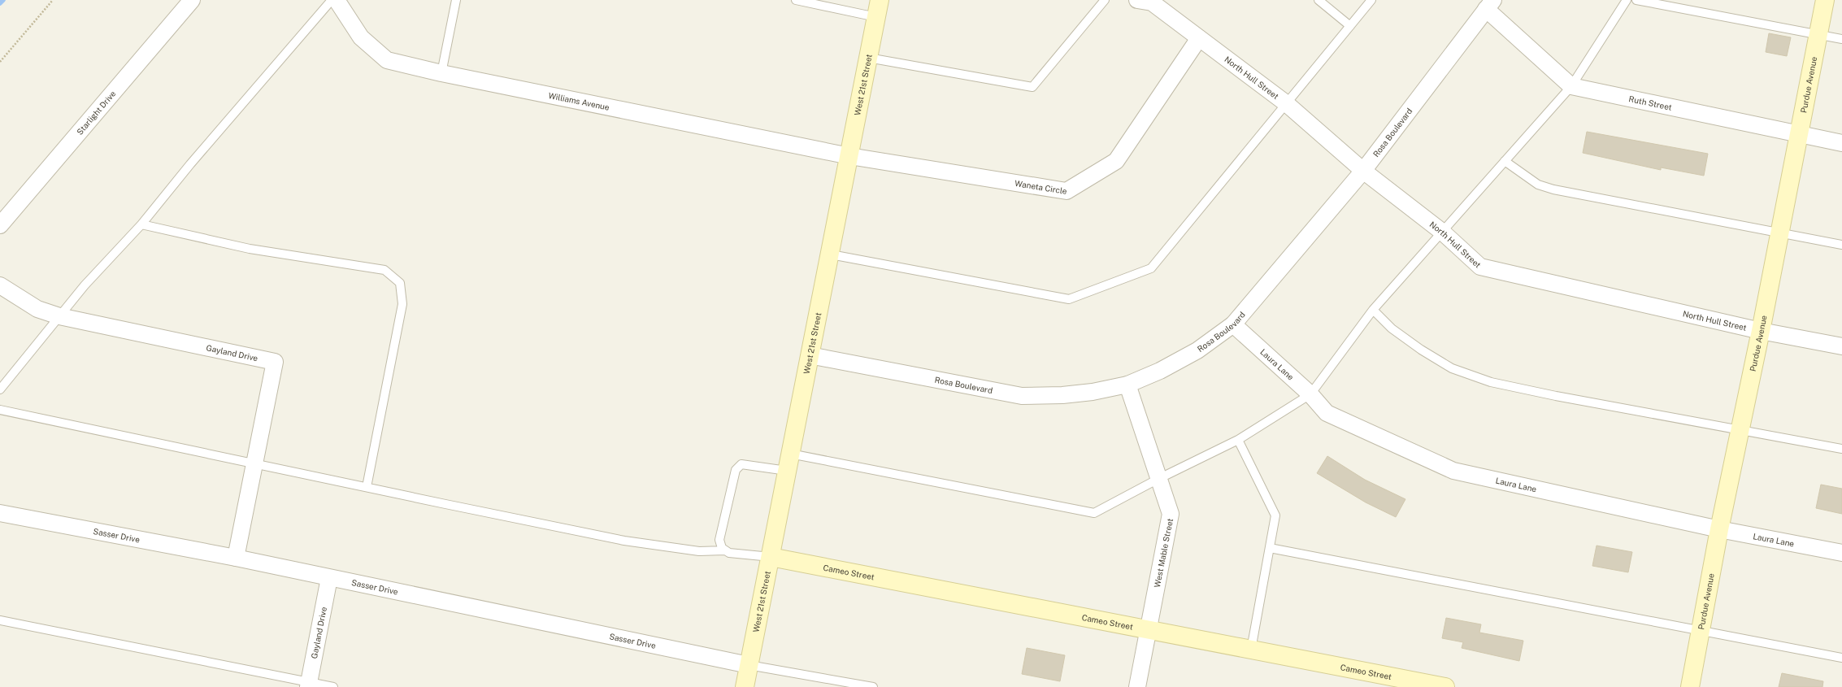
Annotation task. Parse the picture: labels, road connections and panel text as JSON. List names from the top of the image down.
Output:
{
  "streets": {
    "street": [
      "North Hull Street",
      "West 21st Street",
      "Purdue Avenue",
      "Williams Avenue",
      "Ruth Street",
      "Starlight Drive",
      "Rosa Boulevard",
      "Waneta Circle",
      "Gayland Drive",
      "Laura Lane",
      "Sasser Drive",
      "West Mable Street",
      "Cameo Street"
    ]
  },
  "crossings": [
    ["North Hull Street", "Purdue Avenue"],
    ["North Hull Street", "Rosa Boulevard"],
    ["North Hull Street", "Waneta Circle"],
    ["West 21st Street", "Williams Avenue"],
    ["West 21st Street", "Rosa Boulevard"],
    ["West 21st Street", "Waneta Circle"],
    ["West 21st Street", "Sasser Drive"],
    ["West 21st Street", "Cameo Street"],
    ["Purdue Avenue", "Ruth Street"],
    ["Purdue Avenue", "Laura Lane"],
    ["Williams Avenue", "Waneta Circle"],
    ["Ruth Street", "Rosa Boulevard"],
    ["Rosa Boulevard", "Laura Lane"],
    ["Rosa Boulevard", "West Mable Street"],
    ["Gayland Drive", "Sasser Drive"],
    ["West Mable Street", "Cameo Street"]
  ]
}
